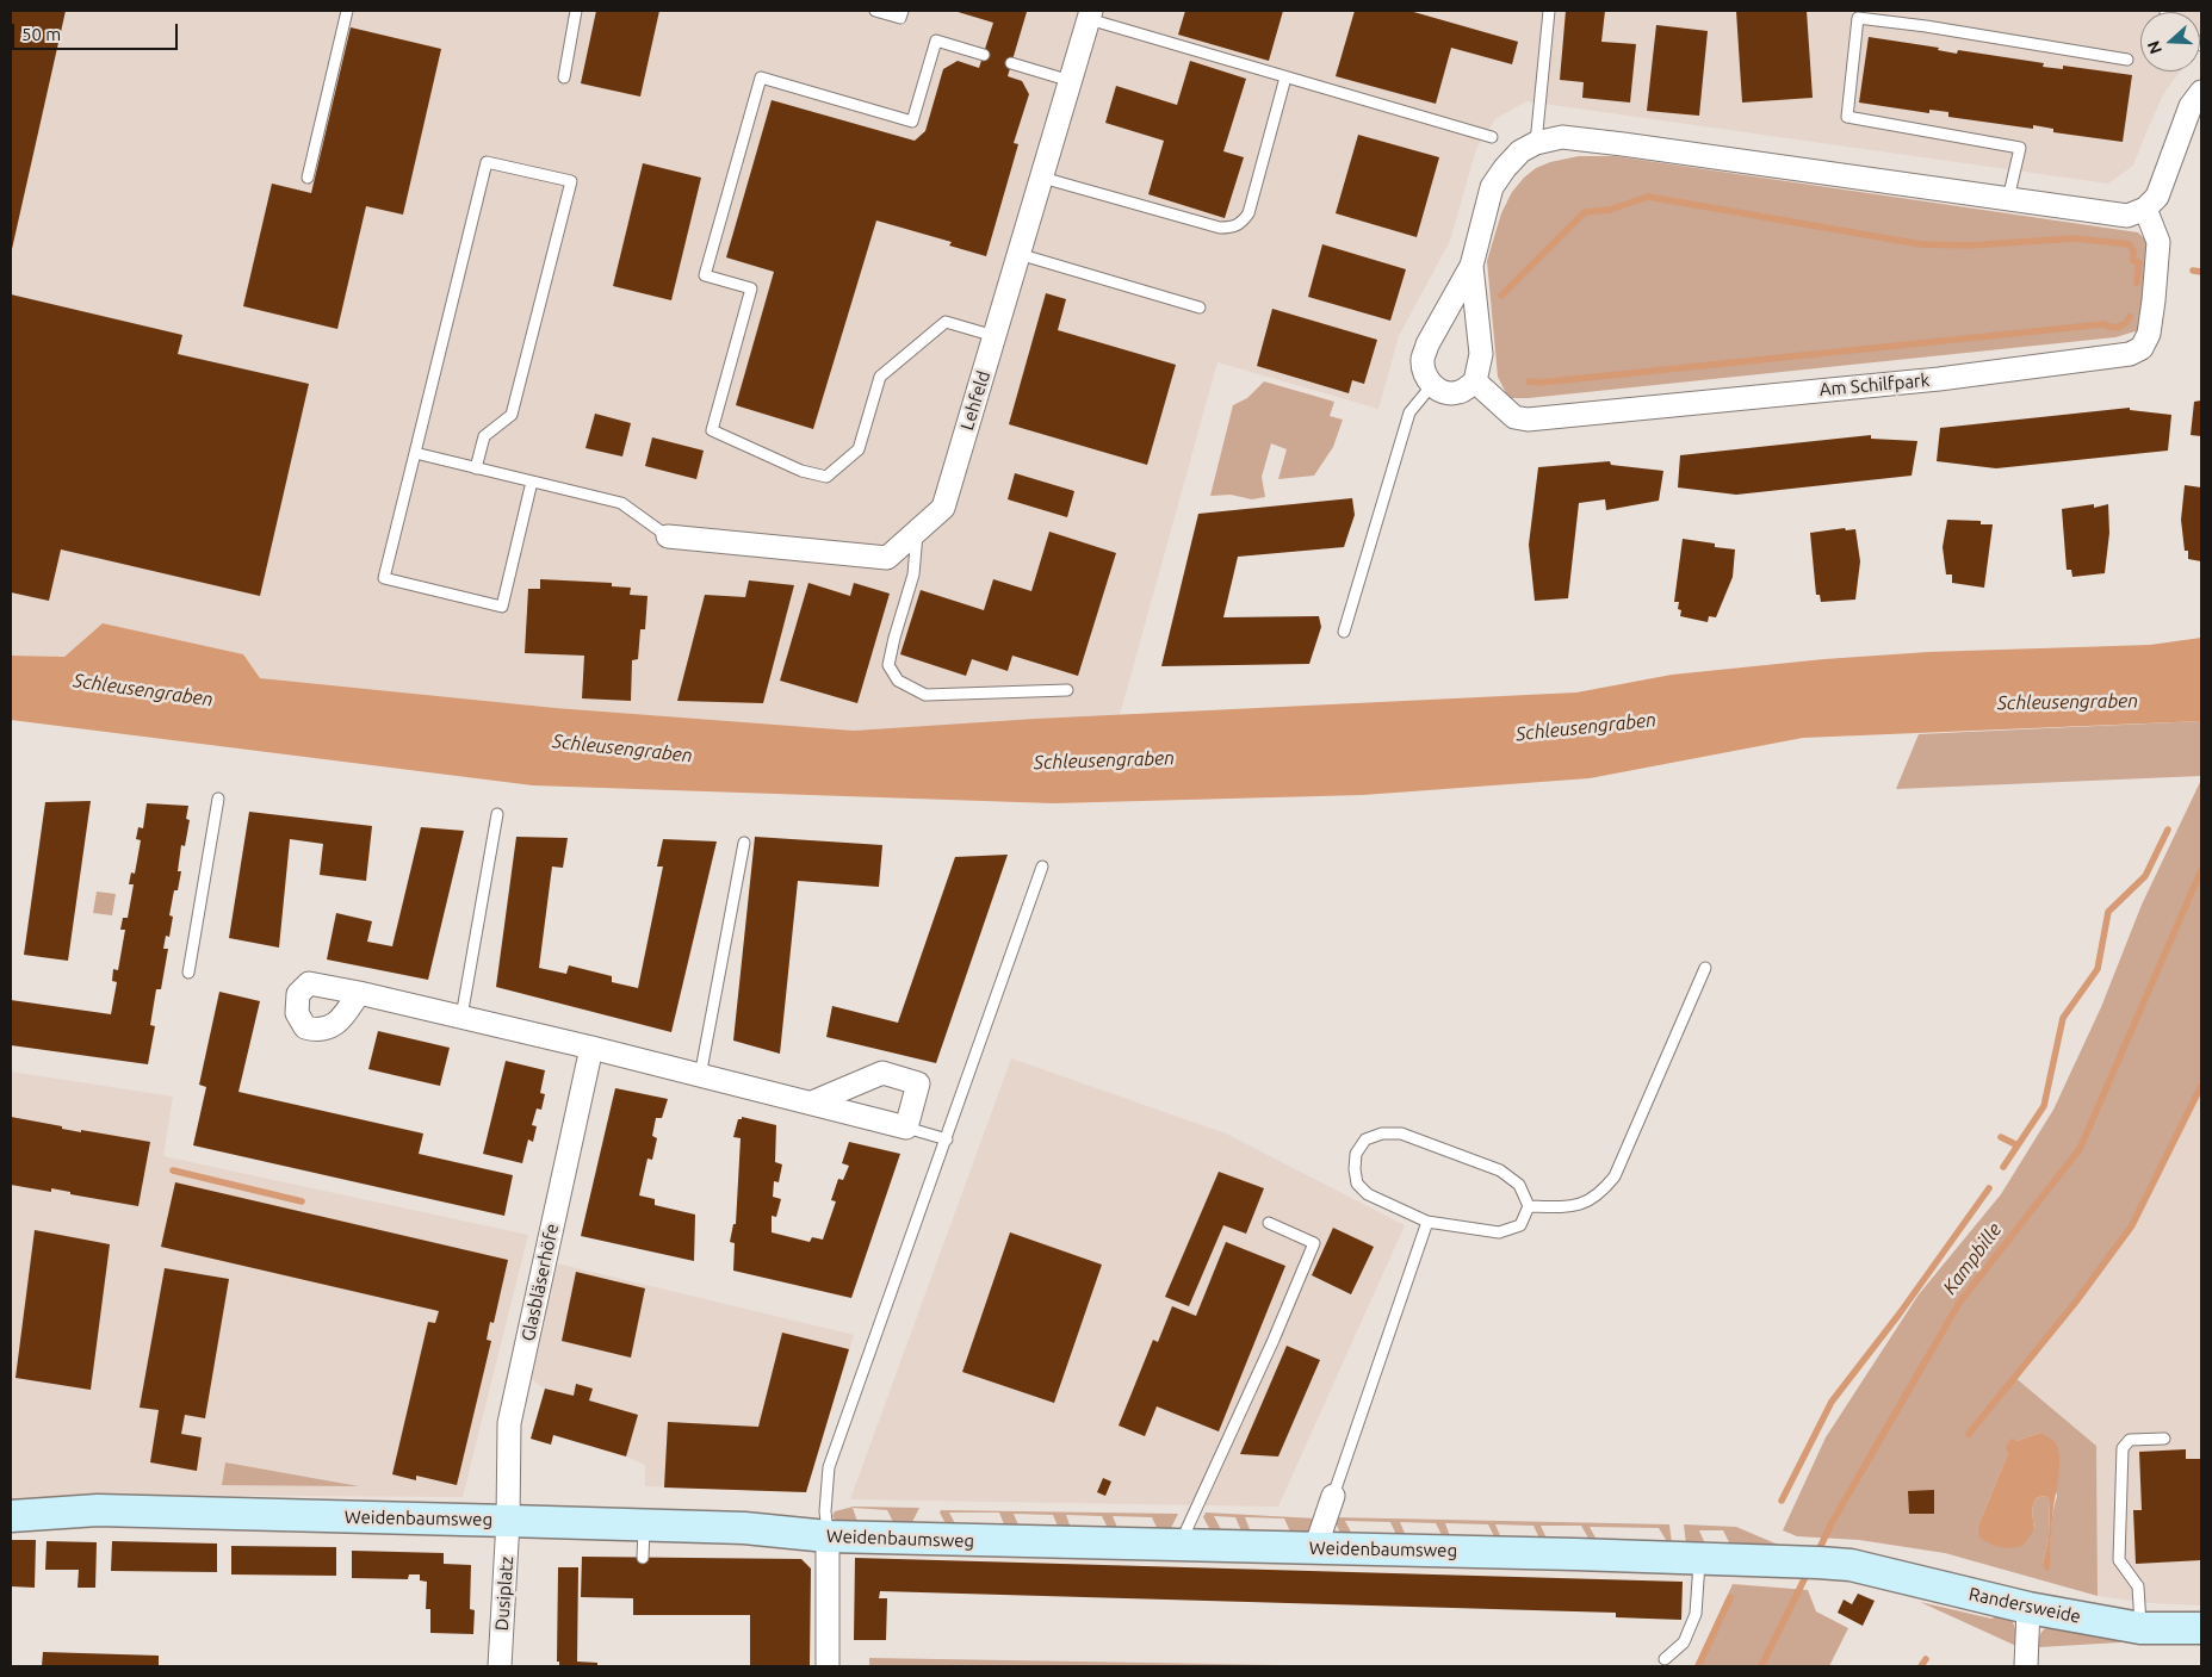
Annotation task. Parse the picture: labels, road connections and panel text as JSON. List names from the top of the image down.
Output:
{
  "streets": {
    "street": [
      "Am Schilfpark",
      "Lehfeld",
      "Glasbläserhöfe",
      "Weidenbaumsweg",
      "Dusiplatz",
      "Randersweide"
    ]
  },
  "crossings": [
    ["Glasbläserhöfe", "Weidenbaumsweg"],
    ["Glasbläserhöfe", "Dusiplatz"],
    ["Weidenbaumsweg", "Dusiplatz"],
    ["Weidenbaumsweg", "Randersweide"]
  ],
  "water": ["Schleusengraben", "Kampbille"],
  "scale_bar": "50 m",
  "north": "left"
}
